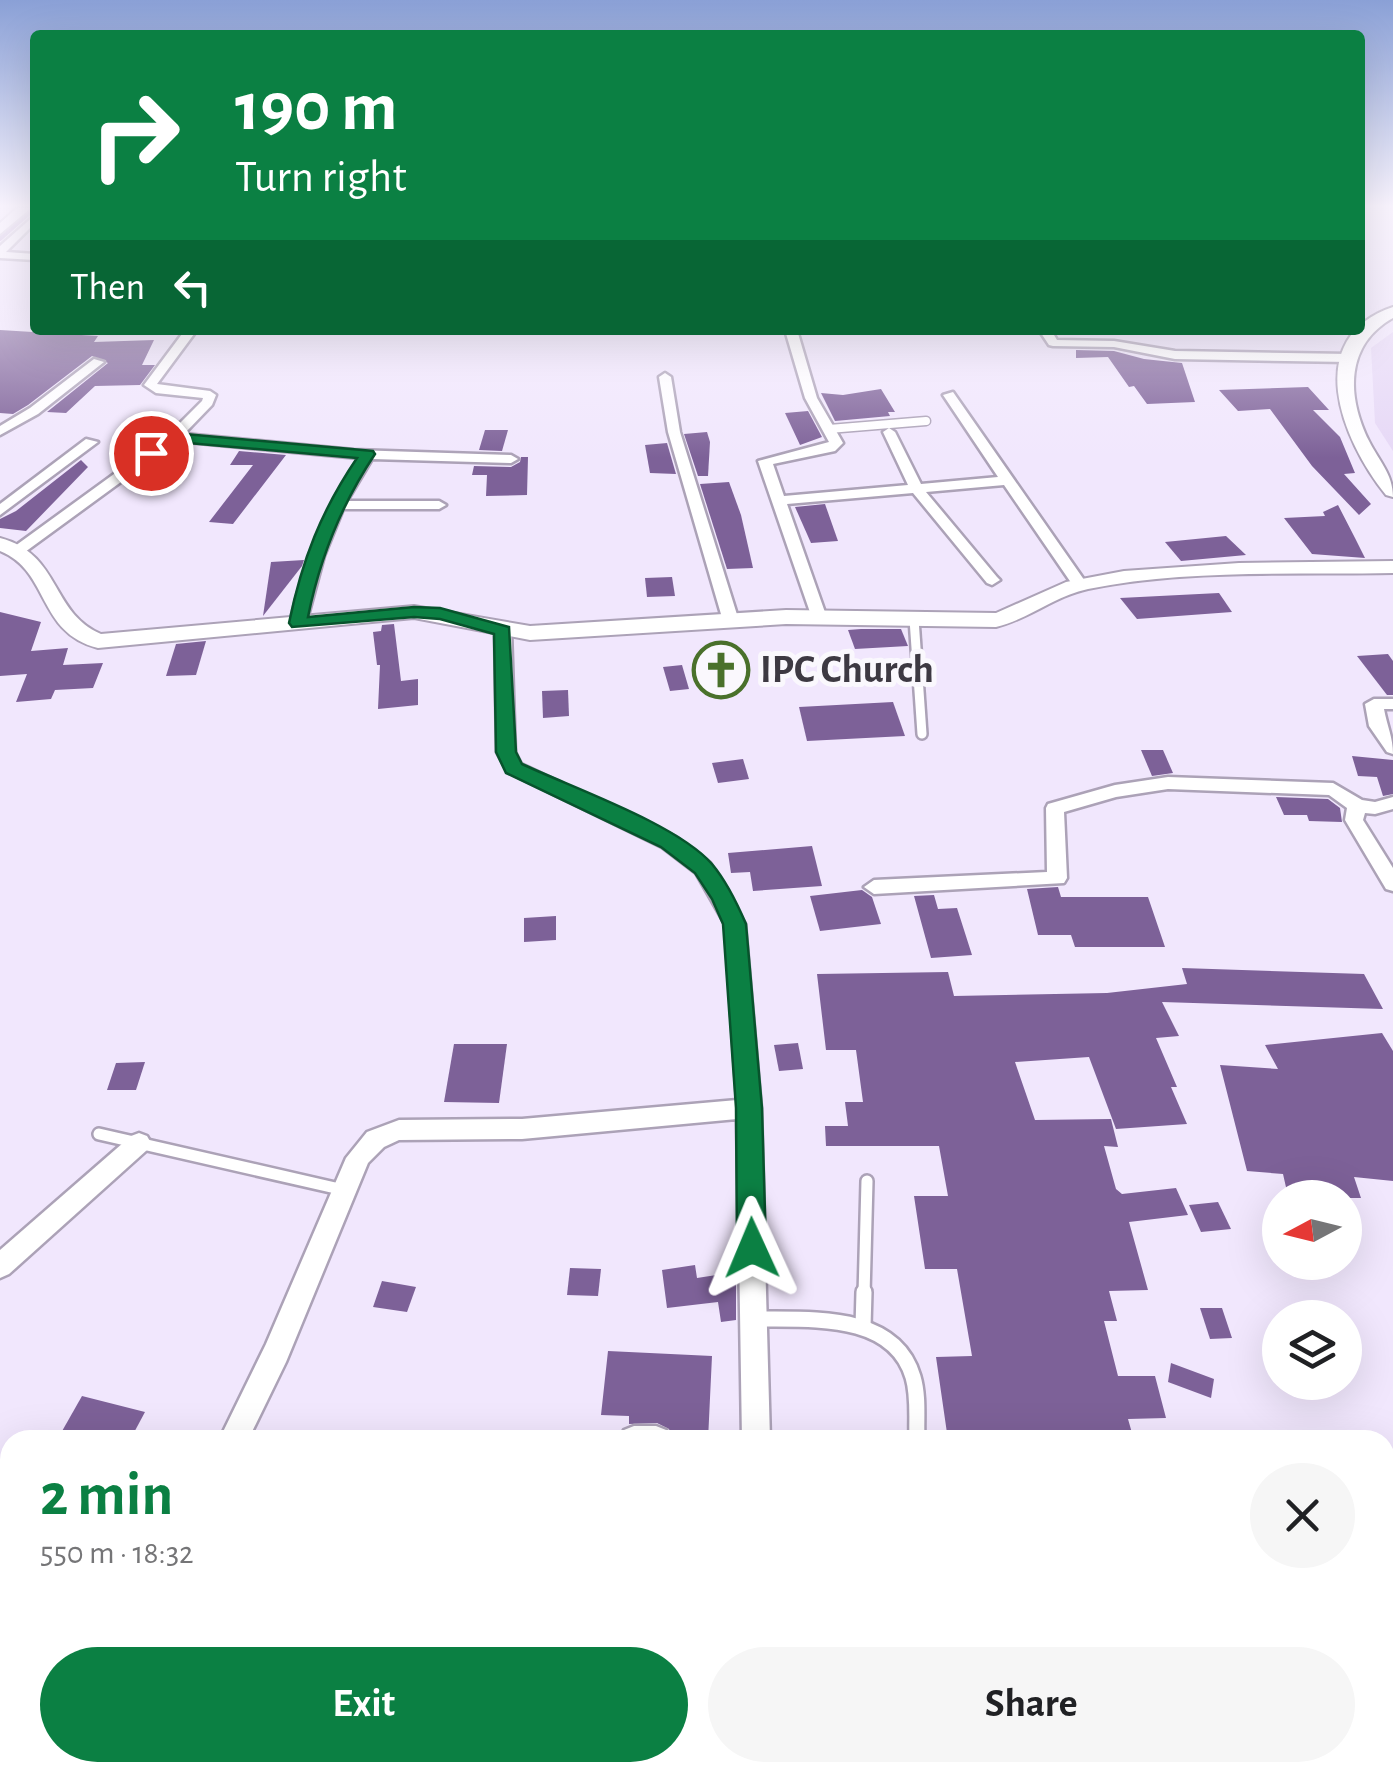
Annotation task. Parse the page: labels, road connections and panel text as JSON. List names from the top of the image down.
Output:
{
  "places": {
    "church": ["IPC Church"]
  },
  "north": "left",
  "page": {
    "turn": ["190 m", "Turn right"],
    "then": "Then",
    "heading": ["2 min", "550 m · 18:32"],
    "buttons": ["Exit", "Share"]
  }
}
